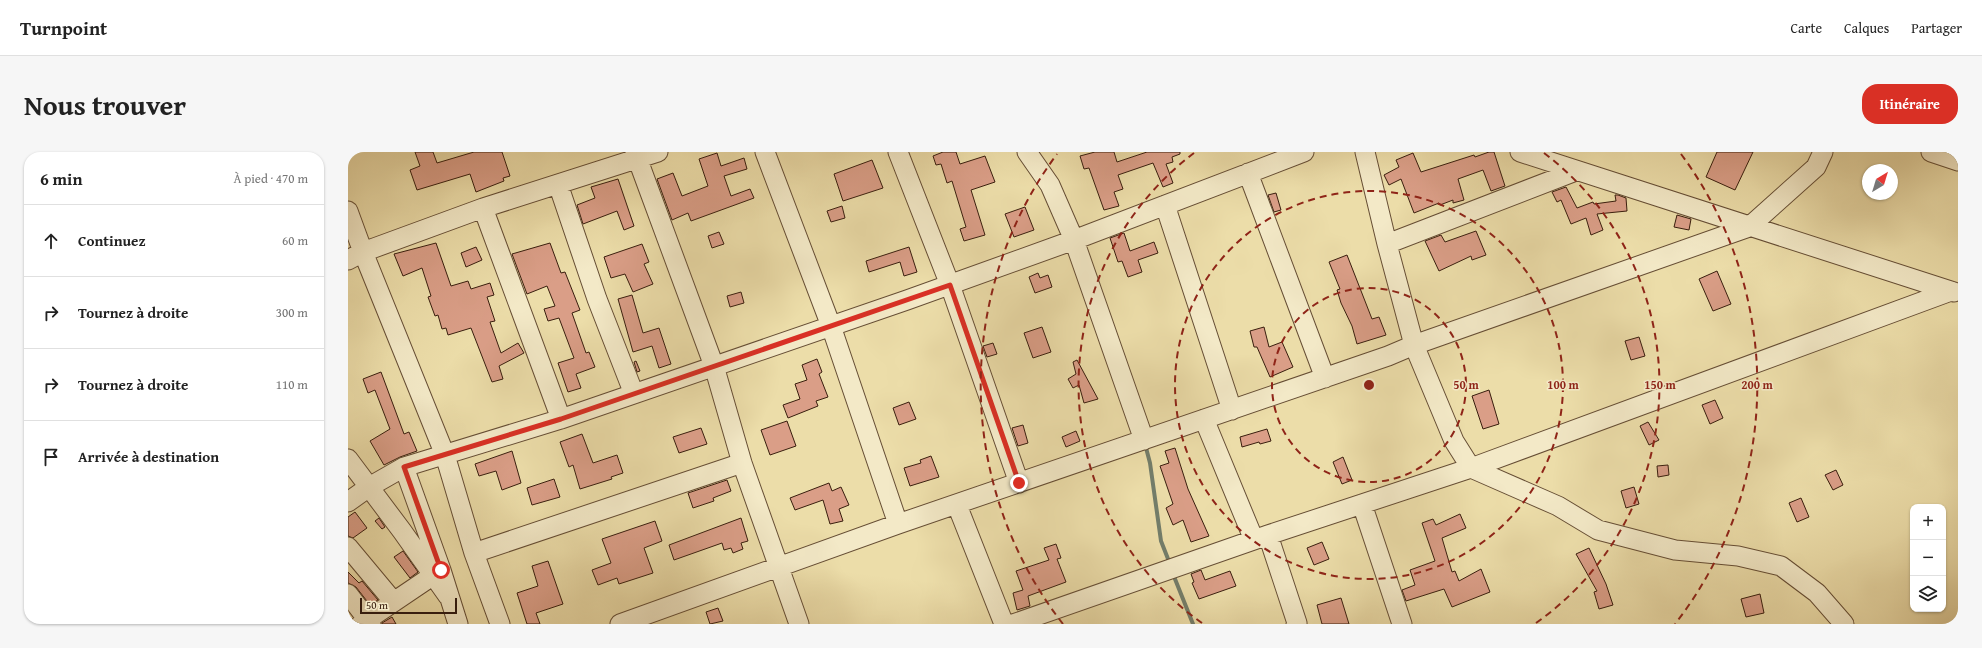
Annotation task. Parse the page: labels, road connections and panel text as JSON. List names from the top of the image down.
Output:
{
  "scale_bar": "50 m",
  "north": "top right",
  "page": {
    "header": "Turnpoint",
    "nav": ["Carte", "Calques", "Partager"],
    "title": "Nous trouver",
    "buttons": "Itinéraire",
    "heading": ["6 min", "À pied · 470 m"],
    "list": [
      ["Continuez", "60 m"],
      ["Tournez à droite", "300 m"],
      ["Tournez à droite", "110 m"],
      "Arrivée à destination"
    ],
    "map_buttons": ["+", "−"],
    "scale": "50 m"
  },
  "rings": [
    "50 m",
    "100 m",
    "150 m",
    "200 m"
  ]
}
